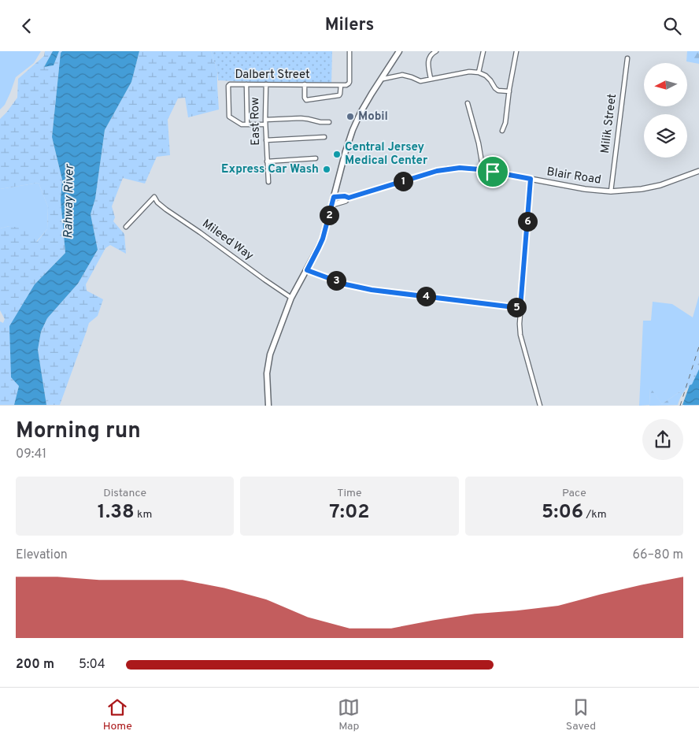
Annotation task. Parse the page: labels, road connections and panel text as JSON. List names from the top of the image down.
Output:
{
  "streets": {
    "street": [
      "Dalbert Street",
      "East Row",
      "Milik Street",
      "Blair Road",
      "Mileed Way"
    ]
  },
  "crossings": [
    ["Dalbert Street", "East Row"],
    ["Milik Street", "Blair Road"]
  ],
  "water": ["Rahway River"],
  "places": ["Mobil", "Central Jersey Medical Center", "Express Car Wash"],
  "north": "left",
  "page": {
    "header": "Milers",
    "pins": [
      "1",
      "2",
      "6",
      "3",
      "4",
      "5"
    ],
    "heading": ["Morning run", "09:41"],
    "stats": [
      ["Distance", "1.38 km"],
      ["Time", "7:02"],
      ["Pace", "5:06 /km"]
    ],
    "chart": ["Elevation", "66–80 m"],
    "list": [
      {
        "name": "200 m",
        "note": "5:04"
      }
    ],
    "tabs": ["Home", "Map", "Saved"]
  }
}
